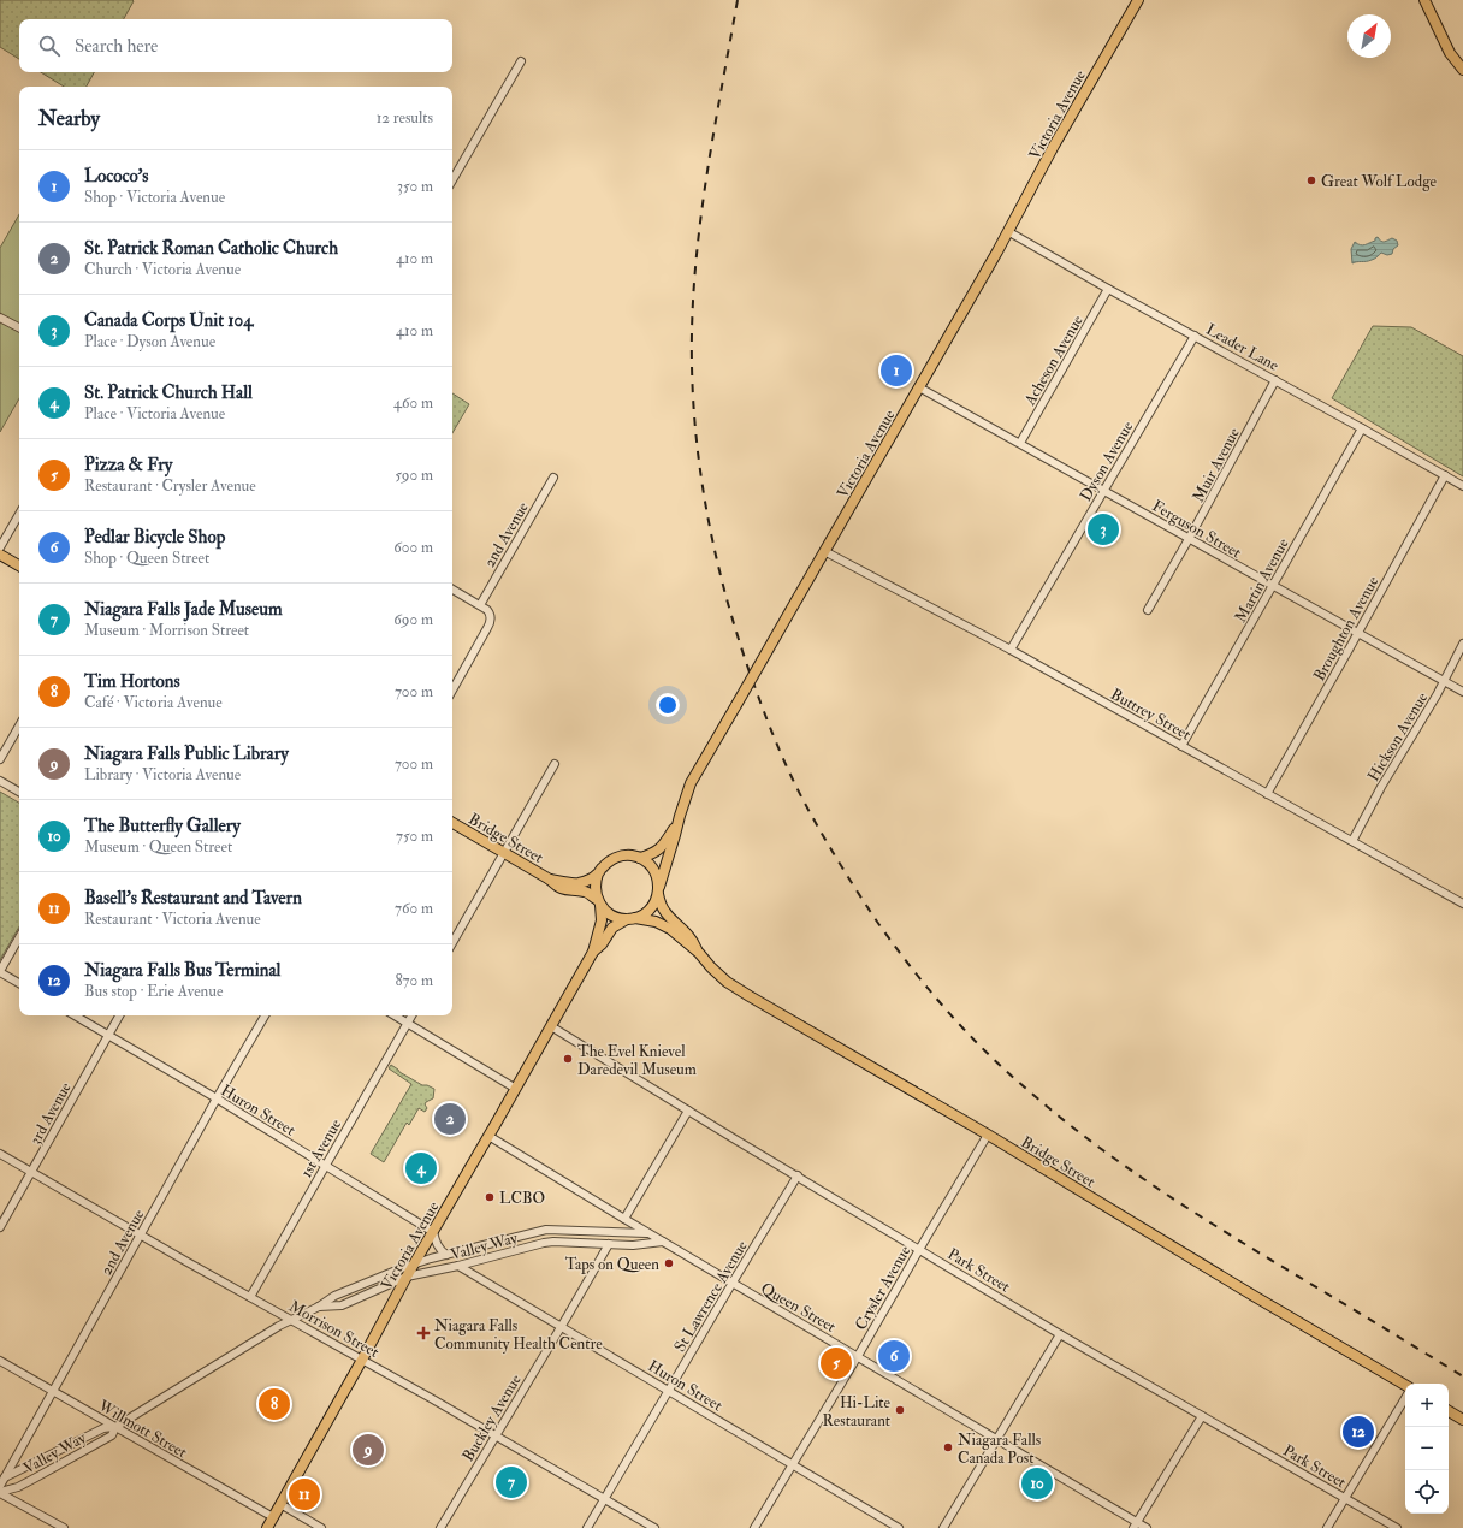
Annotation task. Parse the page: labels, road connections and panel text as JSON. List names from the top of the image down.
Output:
{
  "streets": {
    "main road": ["Victoria Avenue", "Bridge Street"],
    "street": [
      "Leader Lane",
      "Acheson Avenue",
      "Dyson Avenue",
      "Muir Avenue",
      "Ferguson Street",
      "2nd Avenue",
      "Martin Avenue",
      "Broughton Avenue",
      "Buttrey Street",
      "Hickson Avenue",
      "Huron Street",
      "3rd Avenue",
      "1st Avenue",
      "Valley Way",
      "Park Street",
      "Crysler Avenue",
      "St Lawrence Avenue",
      "Queen Street",
      "Morrison Street",
      "Buckley Avenue",
      "Willmott Street"
    ]
  },
  "crossings": [
    ["Victoria Avenue", "Leader Lane"],
    ["Victoria Avenue", "Ferguson Street"],
    ["Victoria Avenue", "Buttrey Street"],
    ["Victoria Avenue", "Bridge Street"],
    ["Victoria Avenue", "Huron Street"],
    ["Victoria Avenue", "Valley Way"],
    ["Victoria Avenue", "Park Street"],
    ["Victoria Avenue", "Queen Street"],
    ["Victoria Avenue", "Morrison Street"],
    ["Victoria Avenue", "Willmott Street"],
    ["Leader Lane", "Acheson Avenue"],
    ["Leader Lane", "Dyson Avenue"],
    ["Leader Lane", "Muir Avenue"],
    ["Leader Lane", "Martin Avenue"],
    ["Leader Lane", "Broughton Avenue"],
    ["Acheson Avenue", "Ferguson Street"],
    ["Dyson Avenue", "Ferguson Street"],
    ["Dyson Avenue", "Buttrey Street"],
    ["Muir Avenue", "Ferguson Street"],
    ["Ferguson Street", "Martin Avenue"],
    ["Ferguson Street", "Broughton Avenue"],
    ["Ferguson Street", "Hickson Avenue"],
    ["2nd Avenue", "Huron Street"],
    ["2nd Avenue", "Valley Way"],
    ["2nd Avenue", "Morrison Street"],
    ["2nd Avenue", "Willmott Street"],
    ["Martin Avenue", "Buttrey Street"],
    ["Broughton Avenue", "Buttrey Street"],
    ["Buttrey Street", "Hickson Avenue"],
    ["Bridge Street", "Crysler Avenue"],
    ["Huron Street", "3rd Avenue"],
    ["Huron Street", "1st Avenue"],
    ["Huron Street", "Valley Way"],
    ["Huron Street", "Crysler Avenue"],
    ["Huron Street", "St Lawrence Avenue"],
    ["Huron Street", "Buckley Avenue"],
    ["3rd Avenue", "Morrison Street"],
    ["1st Avenue", "Morrison Street"],
    ["Valley Way", "Queen Street"],
    ["Valley Way", "Morrison Street"],
    ["Valley Way", "Buckley Avenue"],
    ["Valley Way", "Willmott Street"],
    ["Park Street", "Crysler Avenue"],
    ["Park Street", "St Lawrence Avenue"],
    ["Crysler Avenue", "Queen Street"],
    ["St Lawrence Avenue", "Queen Street"],
    ["St Lawrence Avenue", "Morrison Street"],
    ["Morrison Street", "Buckley Avenue"]
  ],
  "places": {
    "other": [
      "Great Wolf Lodge",
      "The Evel Knievel Daredevil Museum",
      "LCBO",
      "Taps on Queen",
      "Hi-Lite Restaurant",
      "Niagara Falls Canada Post"
    ],
    "health": ["Niagara Falls Community Health Centre"]
  },
  "north": "top right",
  "page": {
    "search": "Search here",
    "heading": ["Nearby", "12 results"],
    "list": [
      {
        "mark": "1",
        "name": "Lococo's",
        "note": "Shop · Victoria Avenue",
        "value": "350 m"
      },
      {
        "mark": "2",
        "name": "St. Patrick Roman Catholic Church",
        "note": "Church · Victoria Avenue",
        "value": "410 m"
      },
      {
        "mark": "3",
        "name": "Canada Corps Unit 104",
        "note": "Place · Dyson Avenue",
        "value": "410 m"
      },
      {
        "mark": "4",
        "name": "St. Patrick Church Hall",
        "note": "Place · Victoria Avenue",
        "value": "460 m"
      },
      {
        "mark": "5",
        "name": "Pizza & Fry",
        "note": "Restaurant · Crysler Avenue",
        "value": "590 m"
      },
      {
        "mark": "6",
        "name": "Pedlar Bicycle Shop",
        "note": "Shop · Queen Street",
        "value": "600 m"
      },
      {
        "mark": "7",
        "name": "Niagara Falls Jade Museum",
        "note": "Museum · Morrison Street",
        "value": "690 m"
      },
      {
        "mark": "8",
        "name": "Tim Hortons",
        "note": "Café · Victoria Avenue",
        "value": "700 m"
      },
      {
        "mark": "9",
        "name": "Niagara Falls Public Library",
        "note": "Library · Victoria Avenue",
        "value": "700 m"
      },
      {
        "mark": "10",
        "name": "The Butterfly Gallery",
        "note": "Museum · Queen Street",
        "value": "750 m"
      },
      {
        "mark": "11",
        "name": "Basell's Restaurant and Tavern",
        "note": "Restaurant · Victoria Avenue",
        "value": "760 m"
      },
      {
        "mark": "12",
        "name": "Niagara Falls Bus Terminal",
        "note": "Bus stop · Erie Avenue",
        "value": "870 m"
      }
    ],
    "pins": [
      "1",
      "3",
      "2",
      "4",
      "6",
      "5",
      "8",
      "12",
      "9",
      "7",
      "10",
      "11"
    ],
    "map_buttons": ["+", "−"]
  }
}
